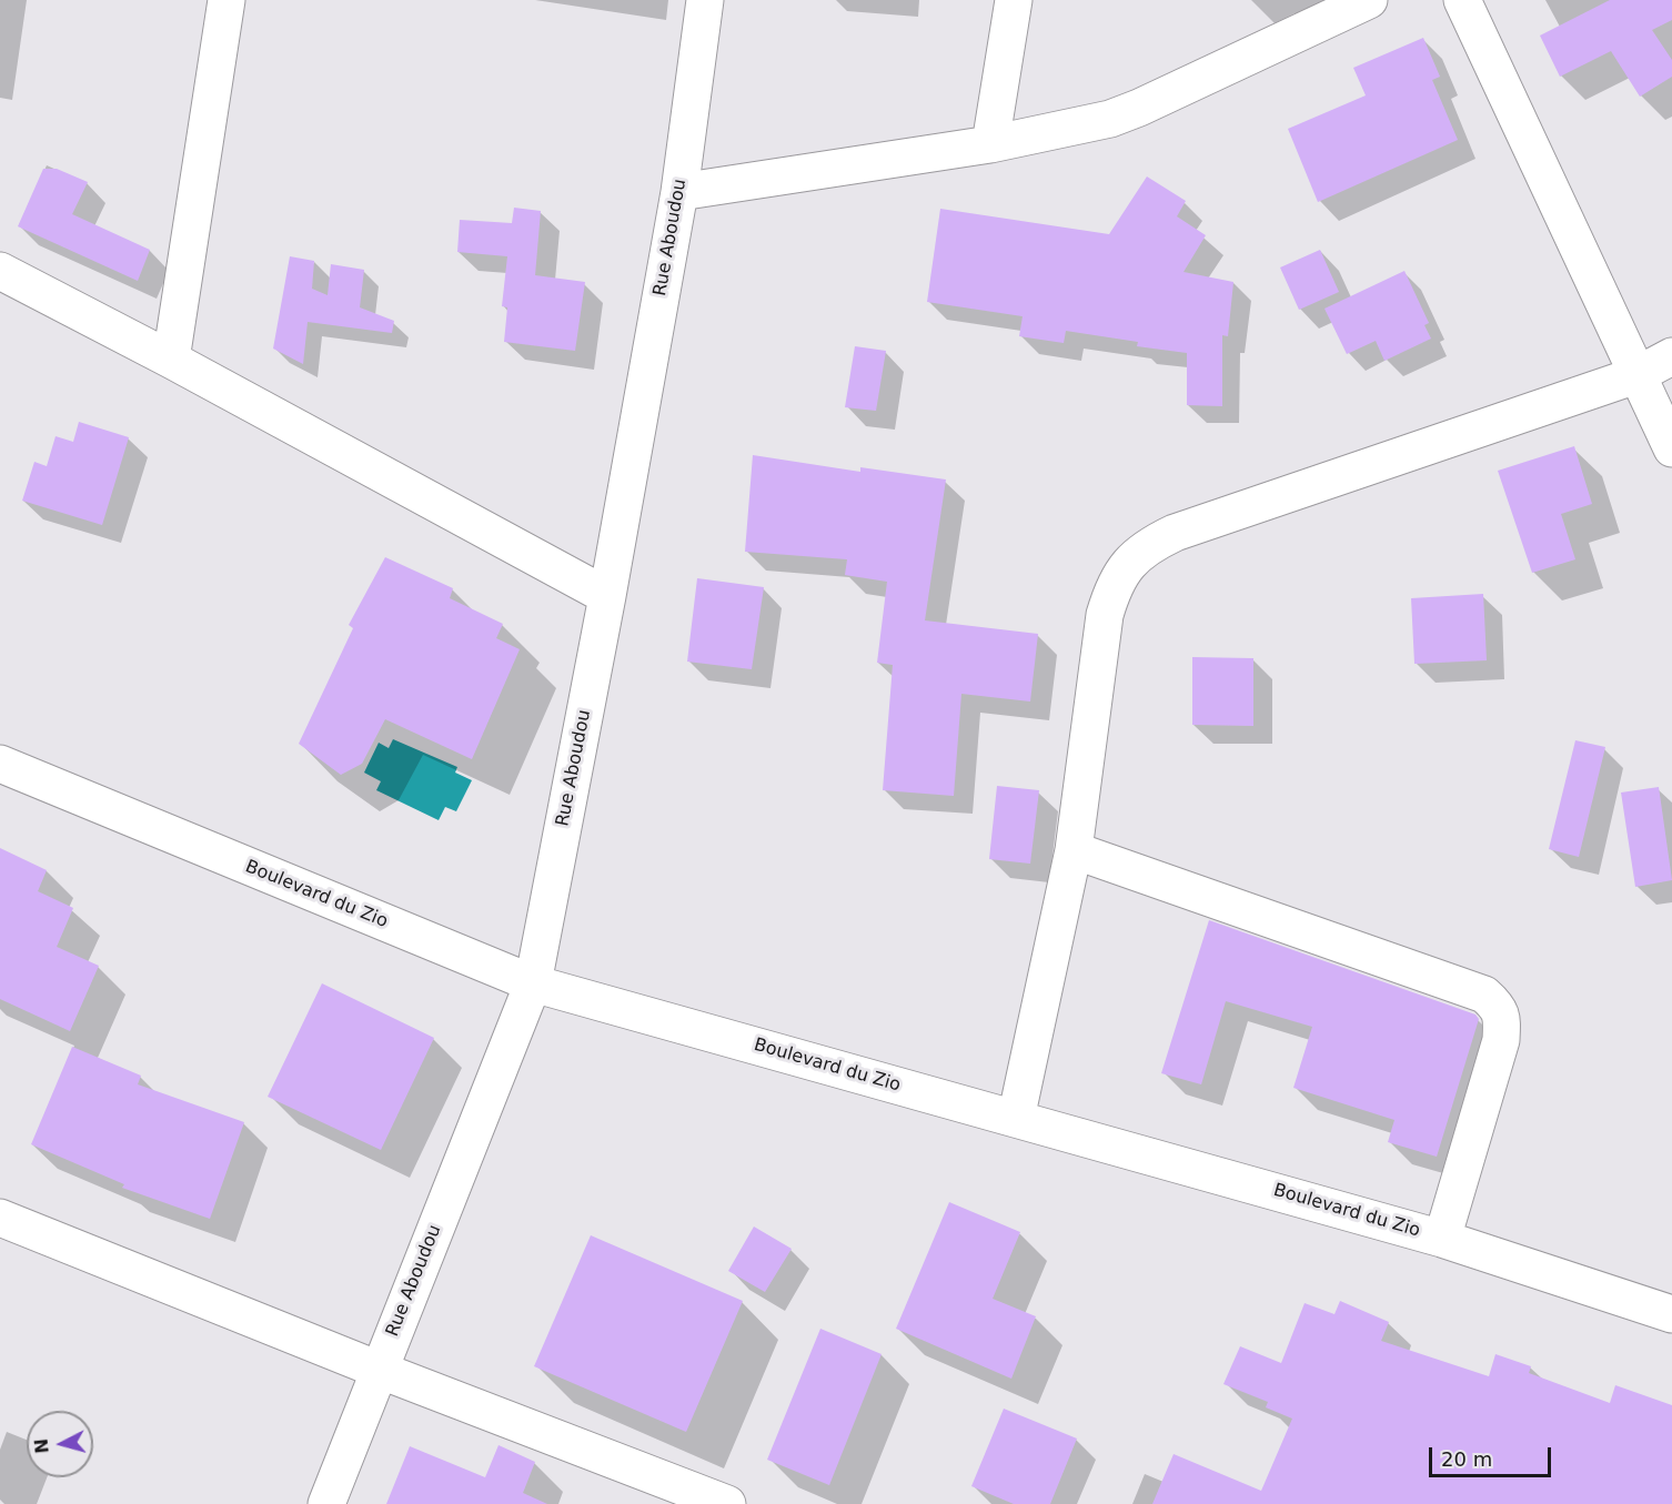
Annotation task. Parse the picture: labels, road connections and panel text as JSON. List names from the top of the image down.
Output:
{
  "streets": {
    "street": ["Rue Aboudou", "Boulevard du Zio"]
  },
  "crossings": [
    ["Rue Aboudou", "Boulevard du Zio"]
  ],
  "scale_bar": "20 m",
  "north": "left"
}
